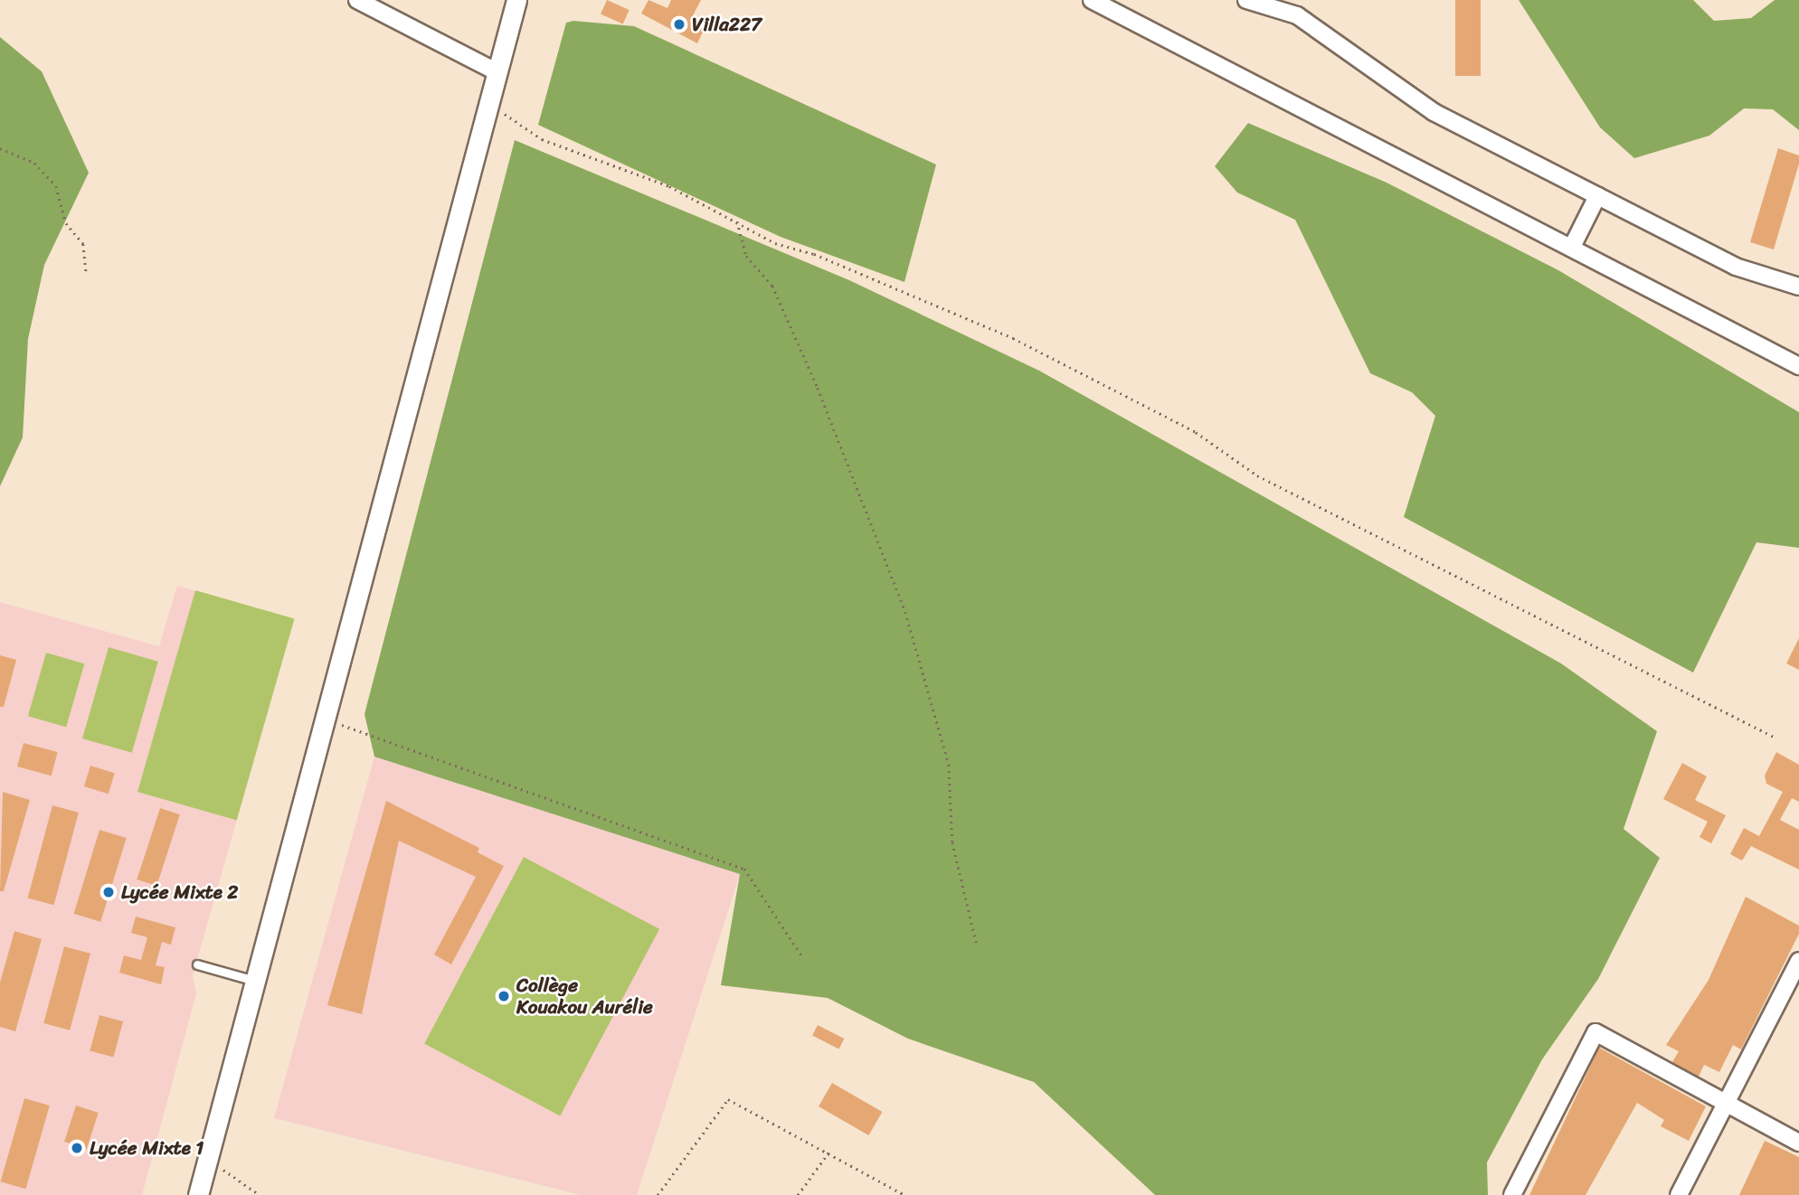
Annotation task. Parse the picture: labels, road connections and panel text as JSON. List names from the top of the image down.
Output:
{
  "places": [
    "Villa227",
    "Lycée Mixte 2",
    "Collège Kouakou Aurélie",
    "Lycée Mixte 1"
  ]
}
